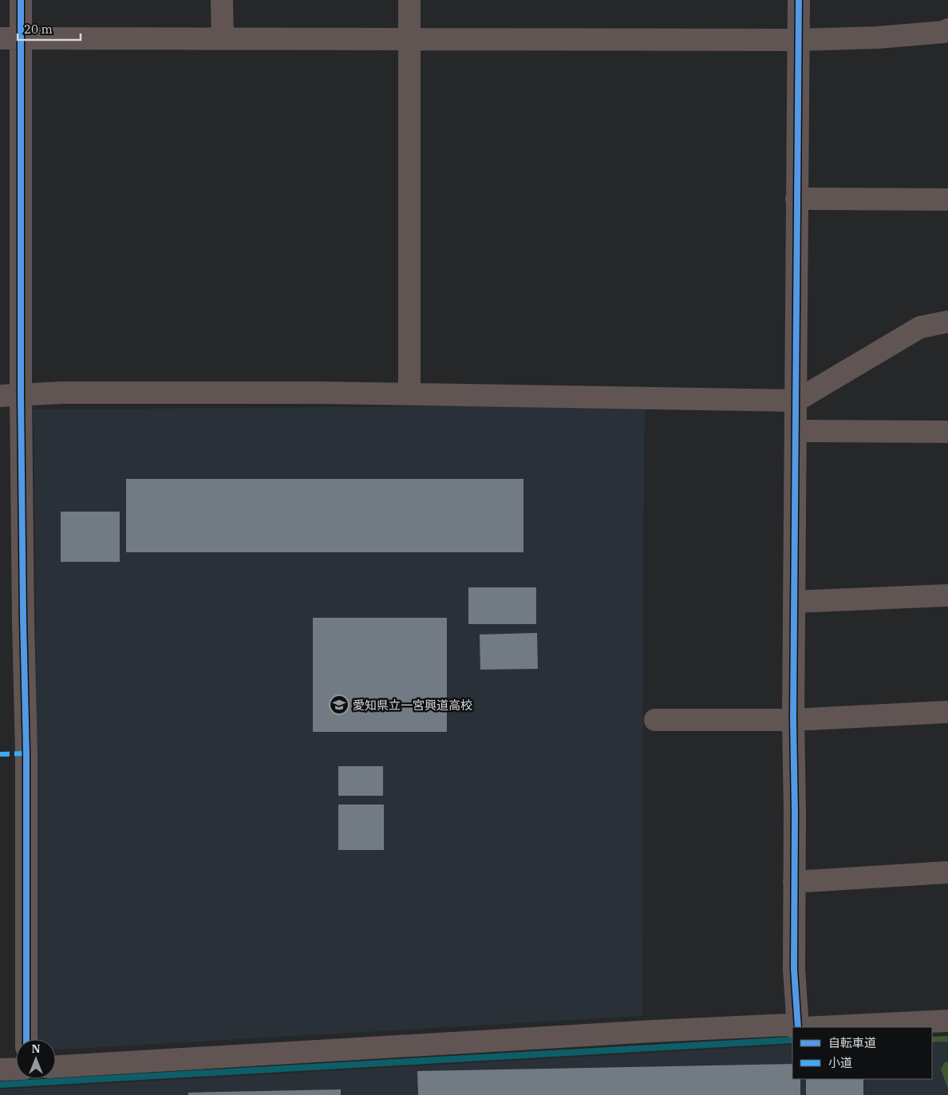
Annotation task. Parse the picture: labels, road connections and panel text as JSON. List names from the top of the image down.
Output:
{
  "places": {
    "school or university": ["愛知県立一宮興道高校"]
  },
  "legend": ["自転車道", "小道"],
  "scale_bar": "20 m",
  "north": "top"
}
